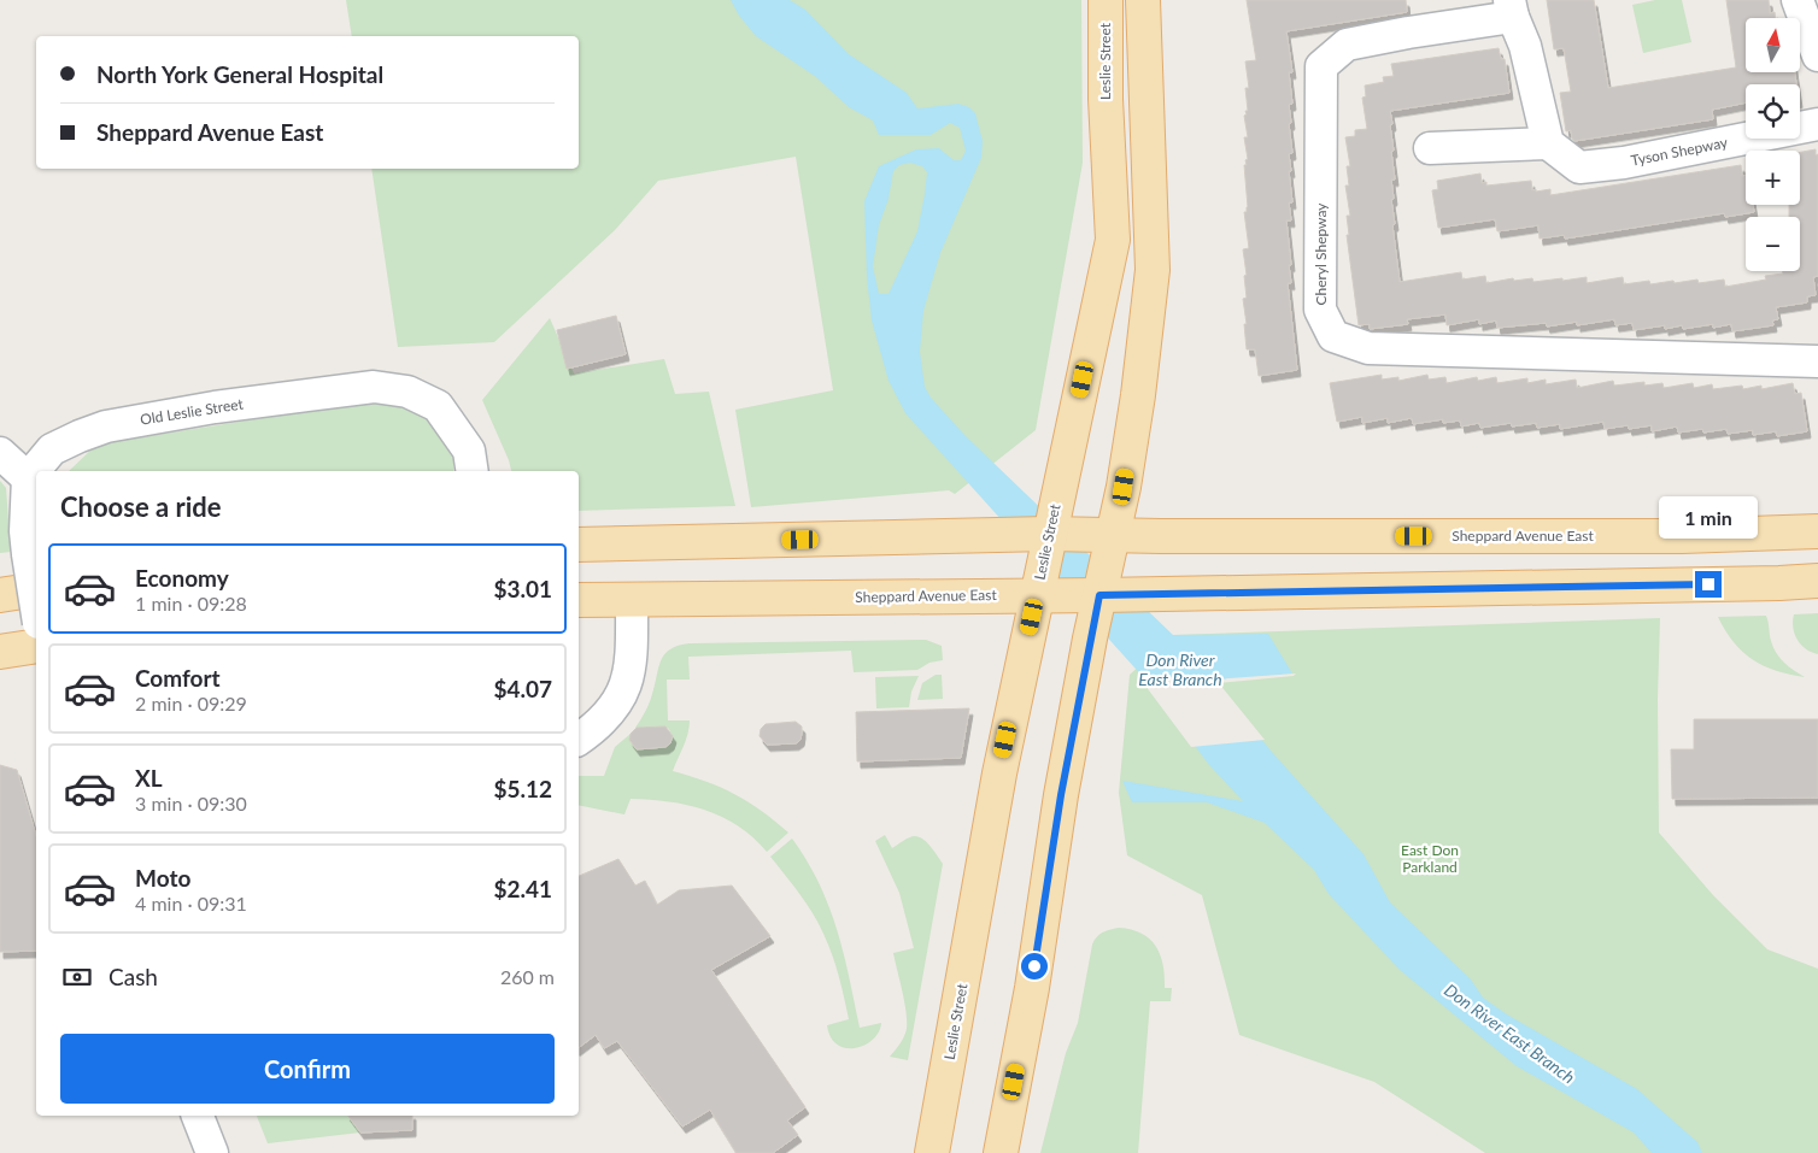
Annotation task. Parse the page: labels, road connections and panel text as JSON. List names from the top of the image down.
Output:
{
  "streets": {
    "main road": ["Leslie Street", "Sheppard Avenue East"],
    "street": ["Tyson Shepway", "Cheryl Shepway", "Old Leslie Street"]
  },
  "crossings": [
    ["Leslie Street", "Sheppard Avenue East"]
  ],
  "water": ["Don River East Branch"],
  "parks": ["East Don Parkland"],
  "north": "top",
  "page": {
    "map_buttons": ["+", "−"],
    "banner": ["North York General Hospital", "Sheppard Avenue East"],
    "heading": "Choose a ride",
    "bubble": "1 min",
    "list": [
      {
        "name": "Economy",
        "note": "1 min · 09:28",
        "value": "$3.01"
      },
      {
        "name": "Comfort",
        "note": "2 min · 09:29",
        "value": "$4.07"
      },
      {
        "name": "XL",
        "note": "3 min · 09:30",
        "value": "$5.12"
      },
      {
        "name": "Moto",
        "note": "4 min · 09:31",
        "value": "$2.41"
      }
    ],
    "pay": ["Cash", "260 m"],
    "buttons": "Confirm"
  }
}
